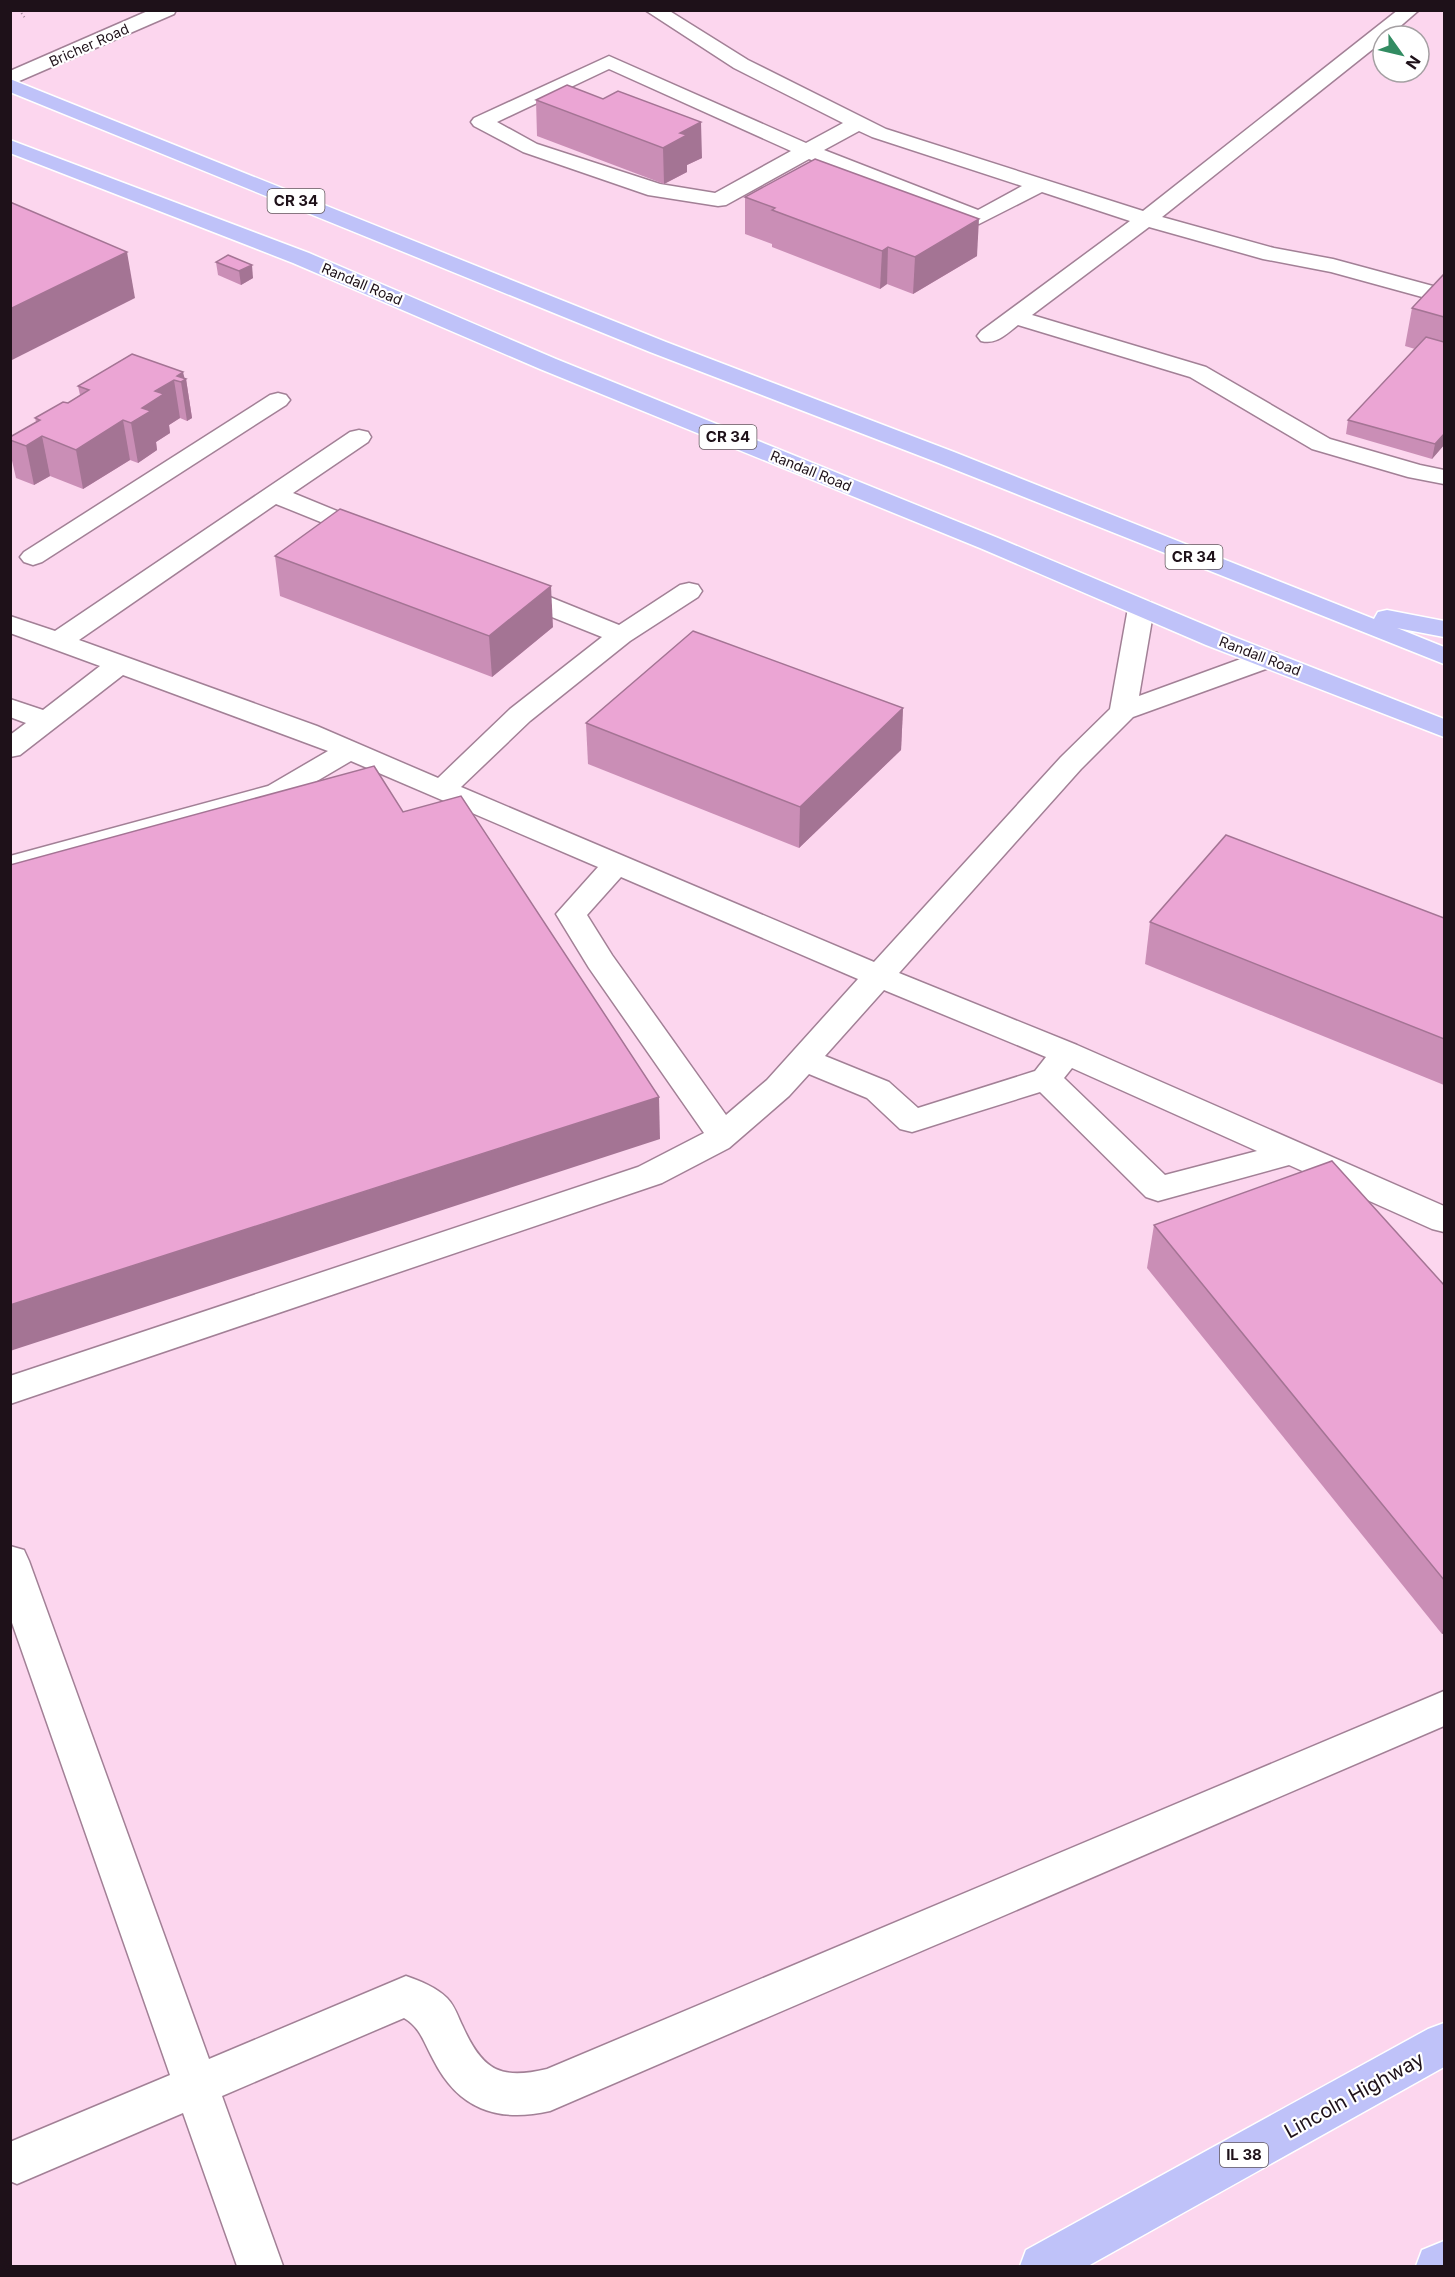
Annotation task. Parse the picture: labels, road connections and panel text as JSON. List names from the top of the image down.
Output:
{
  "streets": {
    "main road": [
      "CR 34",
      "Randall Road",
      "Lincoln Highway",
      "IL 38"
    ],
    "street": ["Bricher Road"]
  },
  "north": "bottom right"
}
